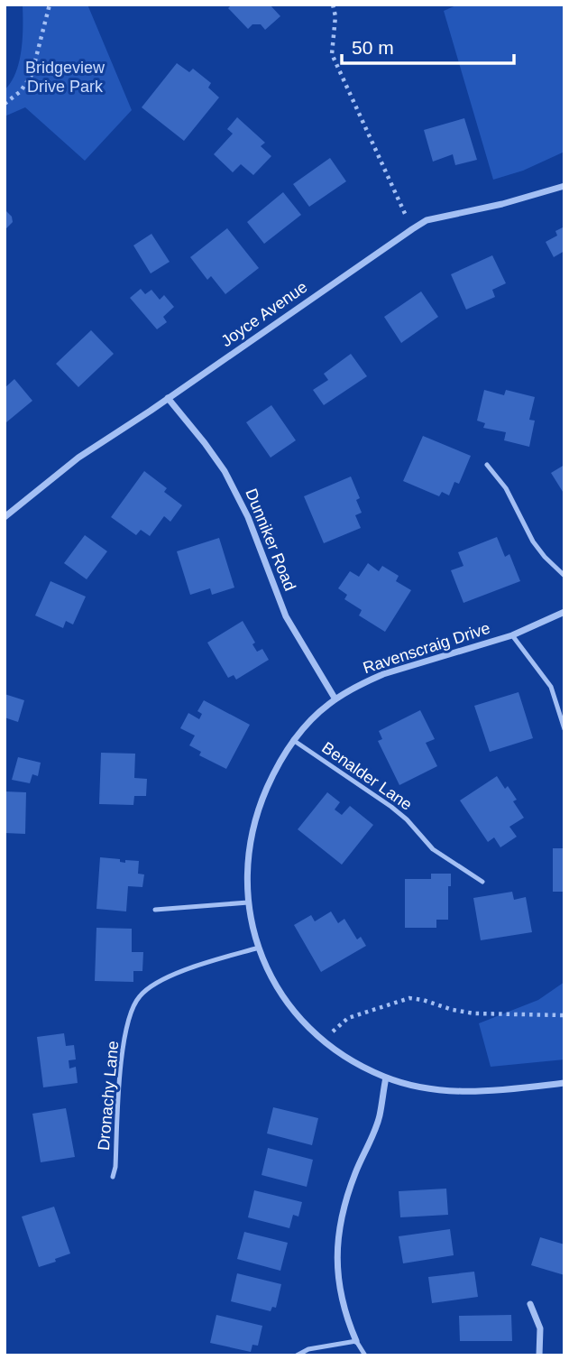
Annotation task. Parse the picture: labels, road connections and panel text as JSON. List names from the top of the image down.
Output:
{
  "streets": {
    "street": ["Joyce Avenue", "Dunniker Road", "Ravenscraig Drive"],
    "lane": ["Benalder Lane", "Dronachy Lane"]
  },
  "crossings": [
    ["Joyce Avenue", "Dunniker Road"],
    ["Dunniker Road", "Ravenscraig Drive"],
    ["Ravenscraig Drive", "Benalder Lane"],
    ["Ravenscraig Drive", "Dronachy Lane"]
  ],
  "parks": ["Bridgeview Drive Park"],
  "scale_bar": "50 m"
}
